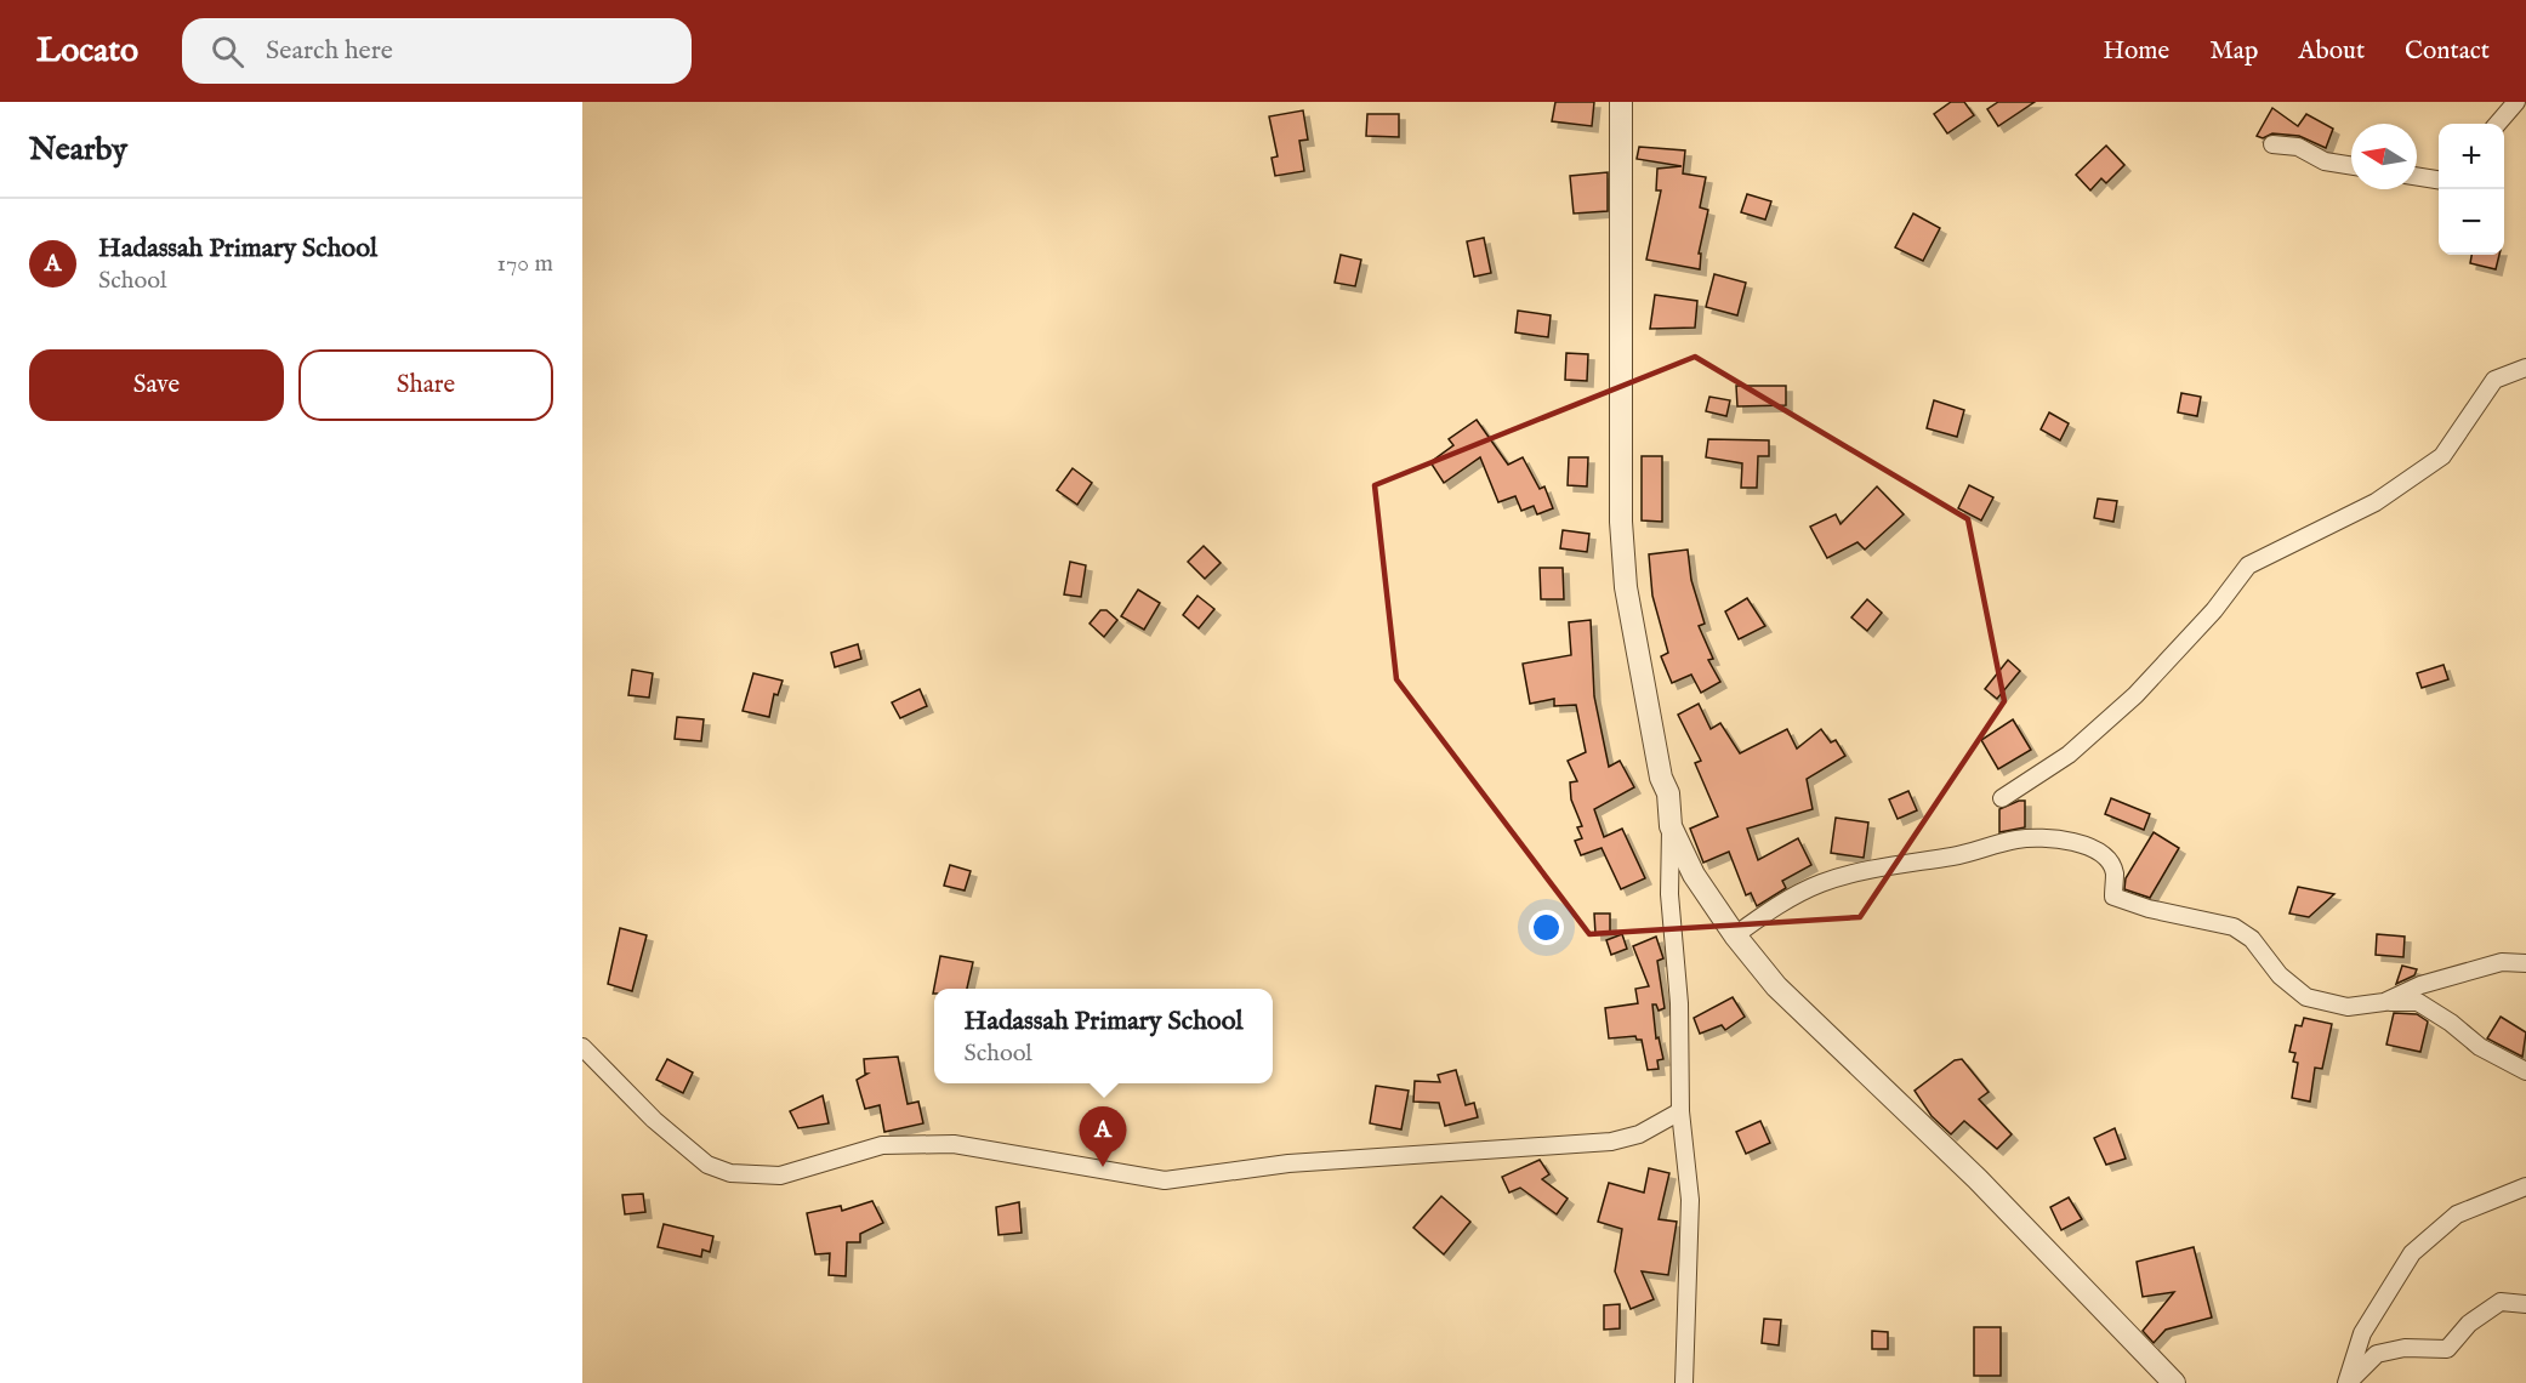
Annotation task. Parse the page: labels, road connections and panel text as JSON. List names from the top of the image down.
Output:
{
  "north": "left",
  "page": {
    "header": "Locato",
    "search": "Search here",
    "nav": [
      "Home",
      "Map",
      "About",
      "Contact"
    ],
    "heading": "Nearby",
    "map_buttons": ["+", "−"],
    "list": [
      {
        "mark": "A",
        "name": "Hadassah Primary School",
        "note": "School",
        "value": "170 m"
      }
    ],
    "buttons": ["Save", "Share"],
    "popup": ["Hadassah Primary School", "School"],
    "pins": "A"
  }
}
